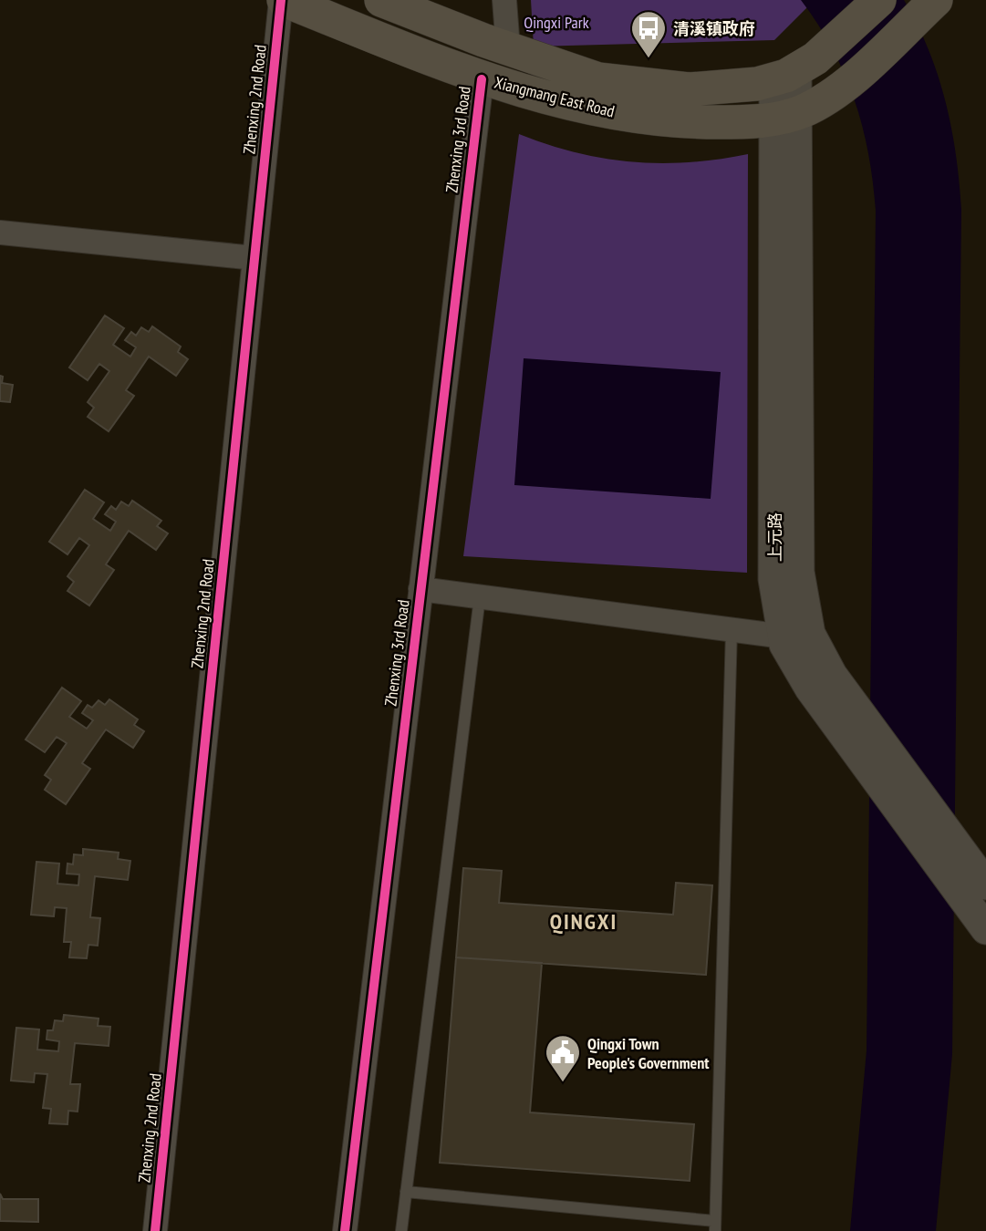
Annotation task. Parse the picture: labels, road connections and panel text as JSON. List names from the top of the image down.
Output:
{
  "streets": {
    "main road": ["Xiangmang East Road"],
    "street": ["Zhenxing 2nd Road", "Zhenxing 3rd Road", "上元路"]
  },
  "crossings": [
    ["Xiangmang East Road", "Zhenxing 2nd Road"],
    ["Xiangmang East Road", "Zhenxing 3rd Road"],
    ["Xiangmang East Road", "上元路"]
  ],
  "districts": ["QINGXI"],
  "parks": ["Qingxi Park"],
  "places": {
    "bus stop": ["清溪镇政府"],
    "public building": ["Qingxi Town People's Government"]
  }
}
